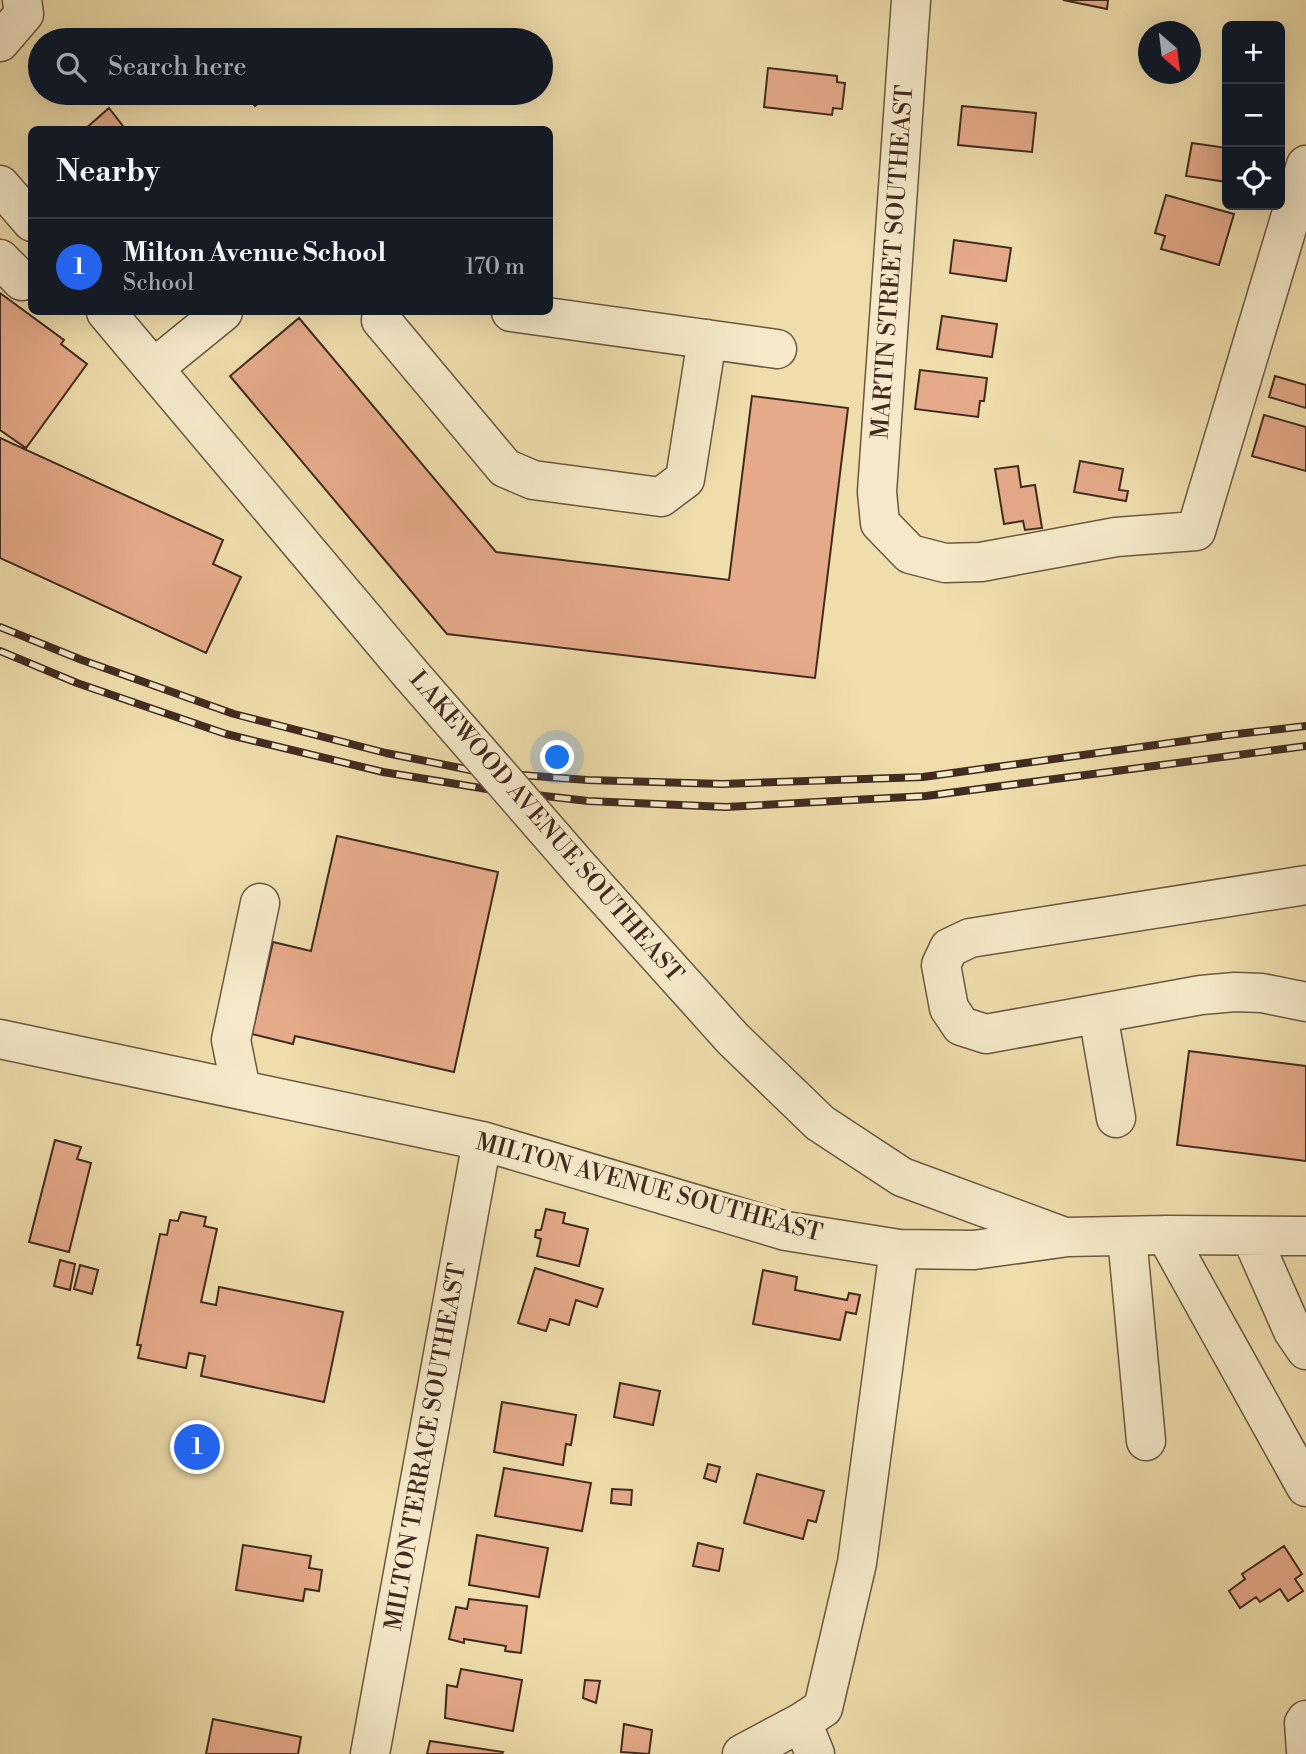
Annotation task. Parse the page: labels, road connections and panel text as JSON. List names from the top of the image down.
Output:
{
  "streets": {
    "street": [
      "MARTIN STREET SOUTHEAST",
      "LAKEWOOD AVENUE SOUTHEAST",
      "MILTON AVENUE SOUTHEAST",
      "MILTON TERRACE SOUTHEAST"
    ]
  },
  "crossings": [
    ["LAKEWOOD AVENUE SOUTHEAST", "MILTON AVENUE SOUTHEAST"],
    ["MILTON AVENUE SOUTHEAST", "MILTON TERRACE SOUTHEAST"]
  ],
  "north": "bottom right",
  "page": {
    "map_buttons": ["+", "−"],
    "search": "Search here",
    "heading": "Nearby",
    "list": [
      {
        "mark": "1",
        "name": "Milton Avenue School",
        "note": "School",
        "value": "170 m"
      }
    ],
    "pins": "1"
  }
}
